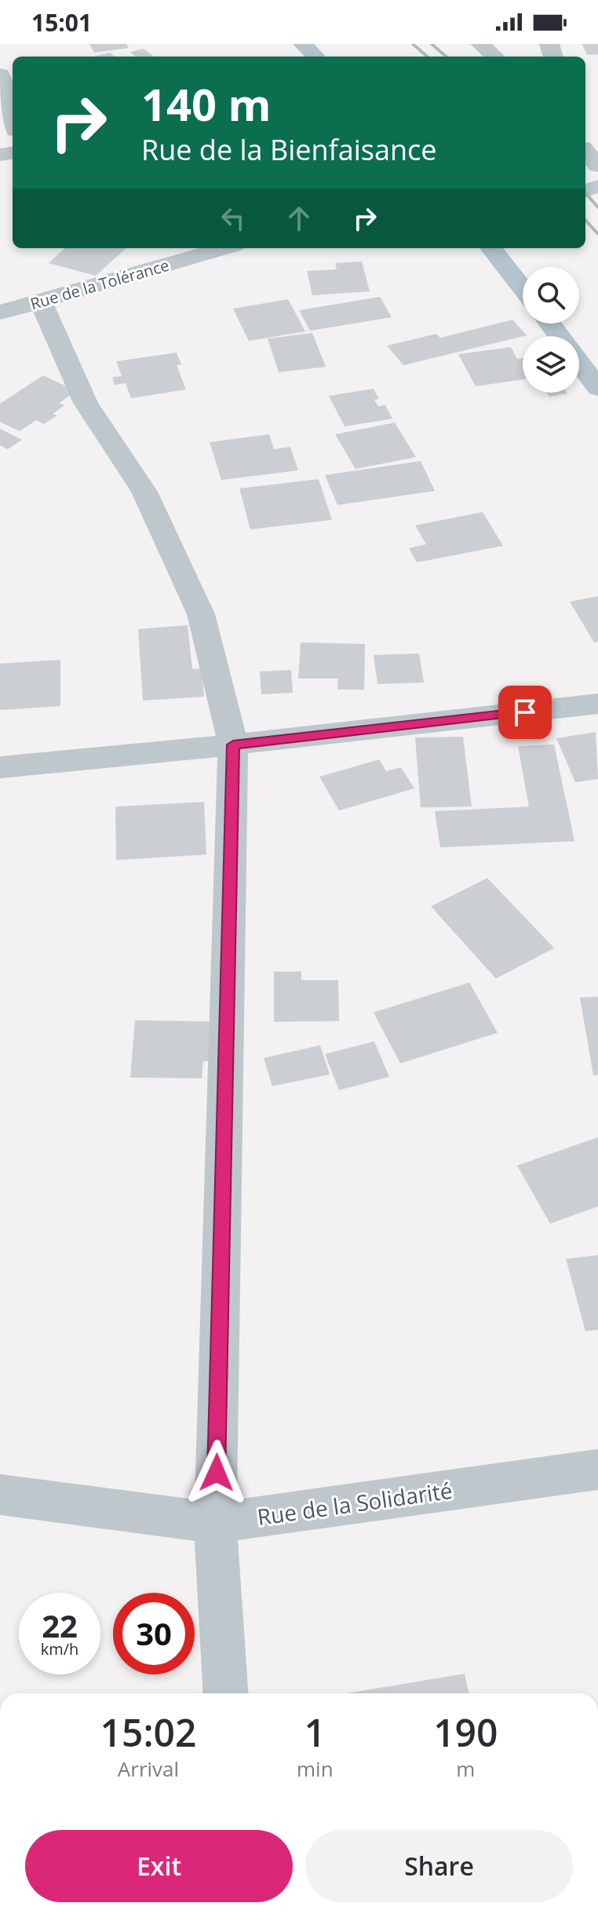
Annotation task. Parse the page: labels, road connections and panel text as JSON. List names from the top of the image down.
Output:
{
  "streets": {
    "street": ["Rue de la Tolérance", "Rue de la Solidarité"]
  },
  "page": {
    "status": "15:01",
    "turn": ["140 m", "Rue de la Bienfaisance"],
    "speed": "22 km/h",
    "limit": "30",
    "eta": [
      "15:02",
      "Arrival",
      "1",
      "min",
      "190",
      "m"
    ],
    "buttons": ["Exit", "Share"]
  }
}
